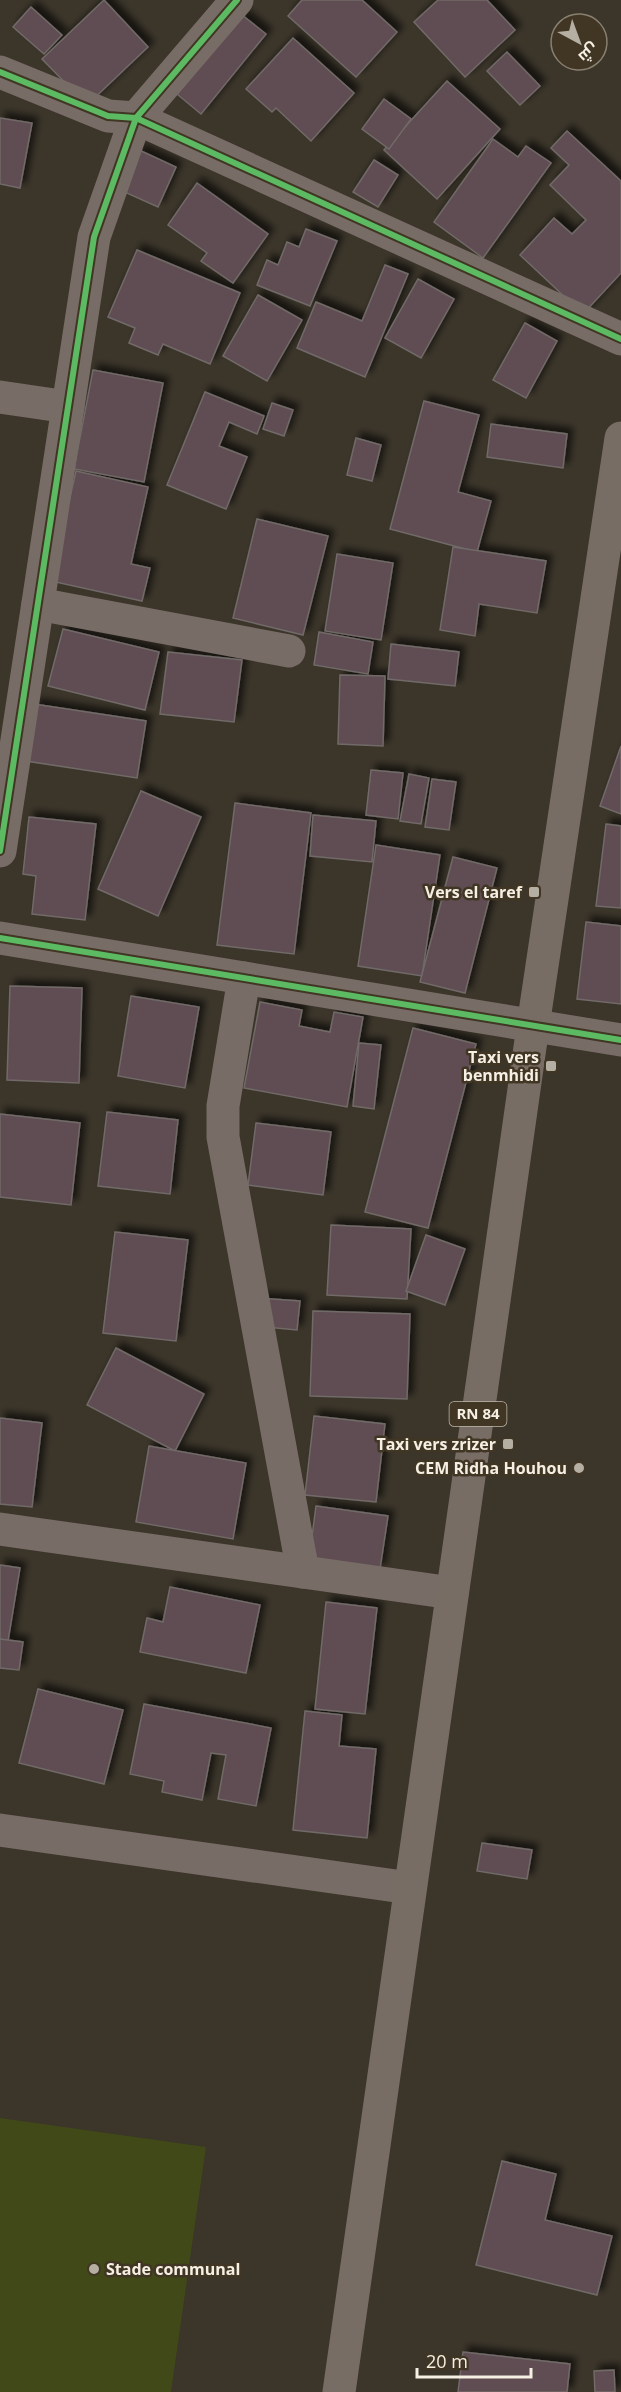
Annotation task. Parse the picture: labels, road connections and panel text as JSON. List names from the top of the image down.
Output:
{
  "streets": {
    "main road": ["RN 84"]
  },
  "places": {
    "transit": ["Vers el taref", "Taxi vers benmhidi", "Taxi vers zrizer"],
    "other": ["CEM Ridha Houhou", "Stade communal"]
  },
  "scale_bar": "20 m",
  "north": "bottom right"
}
